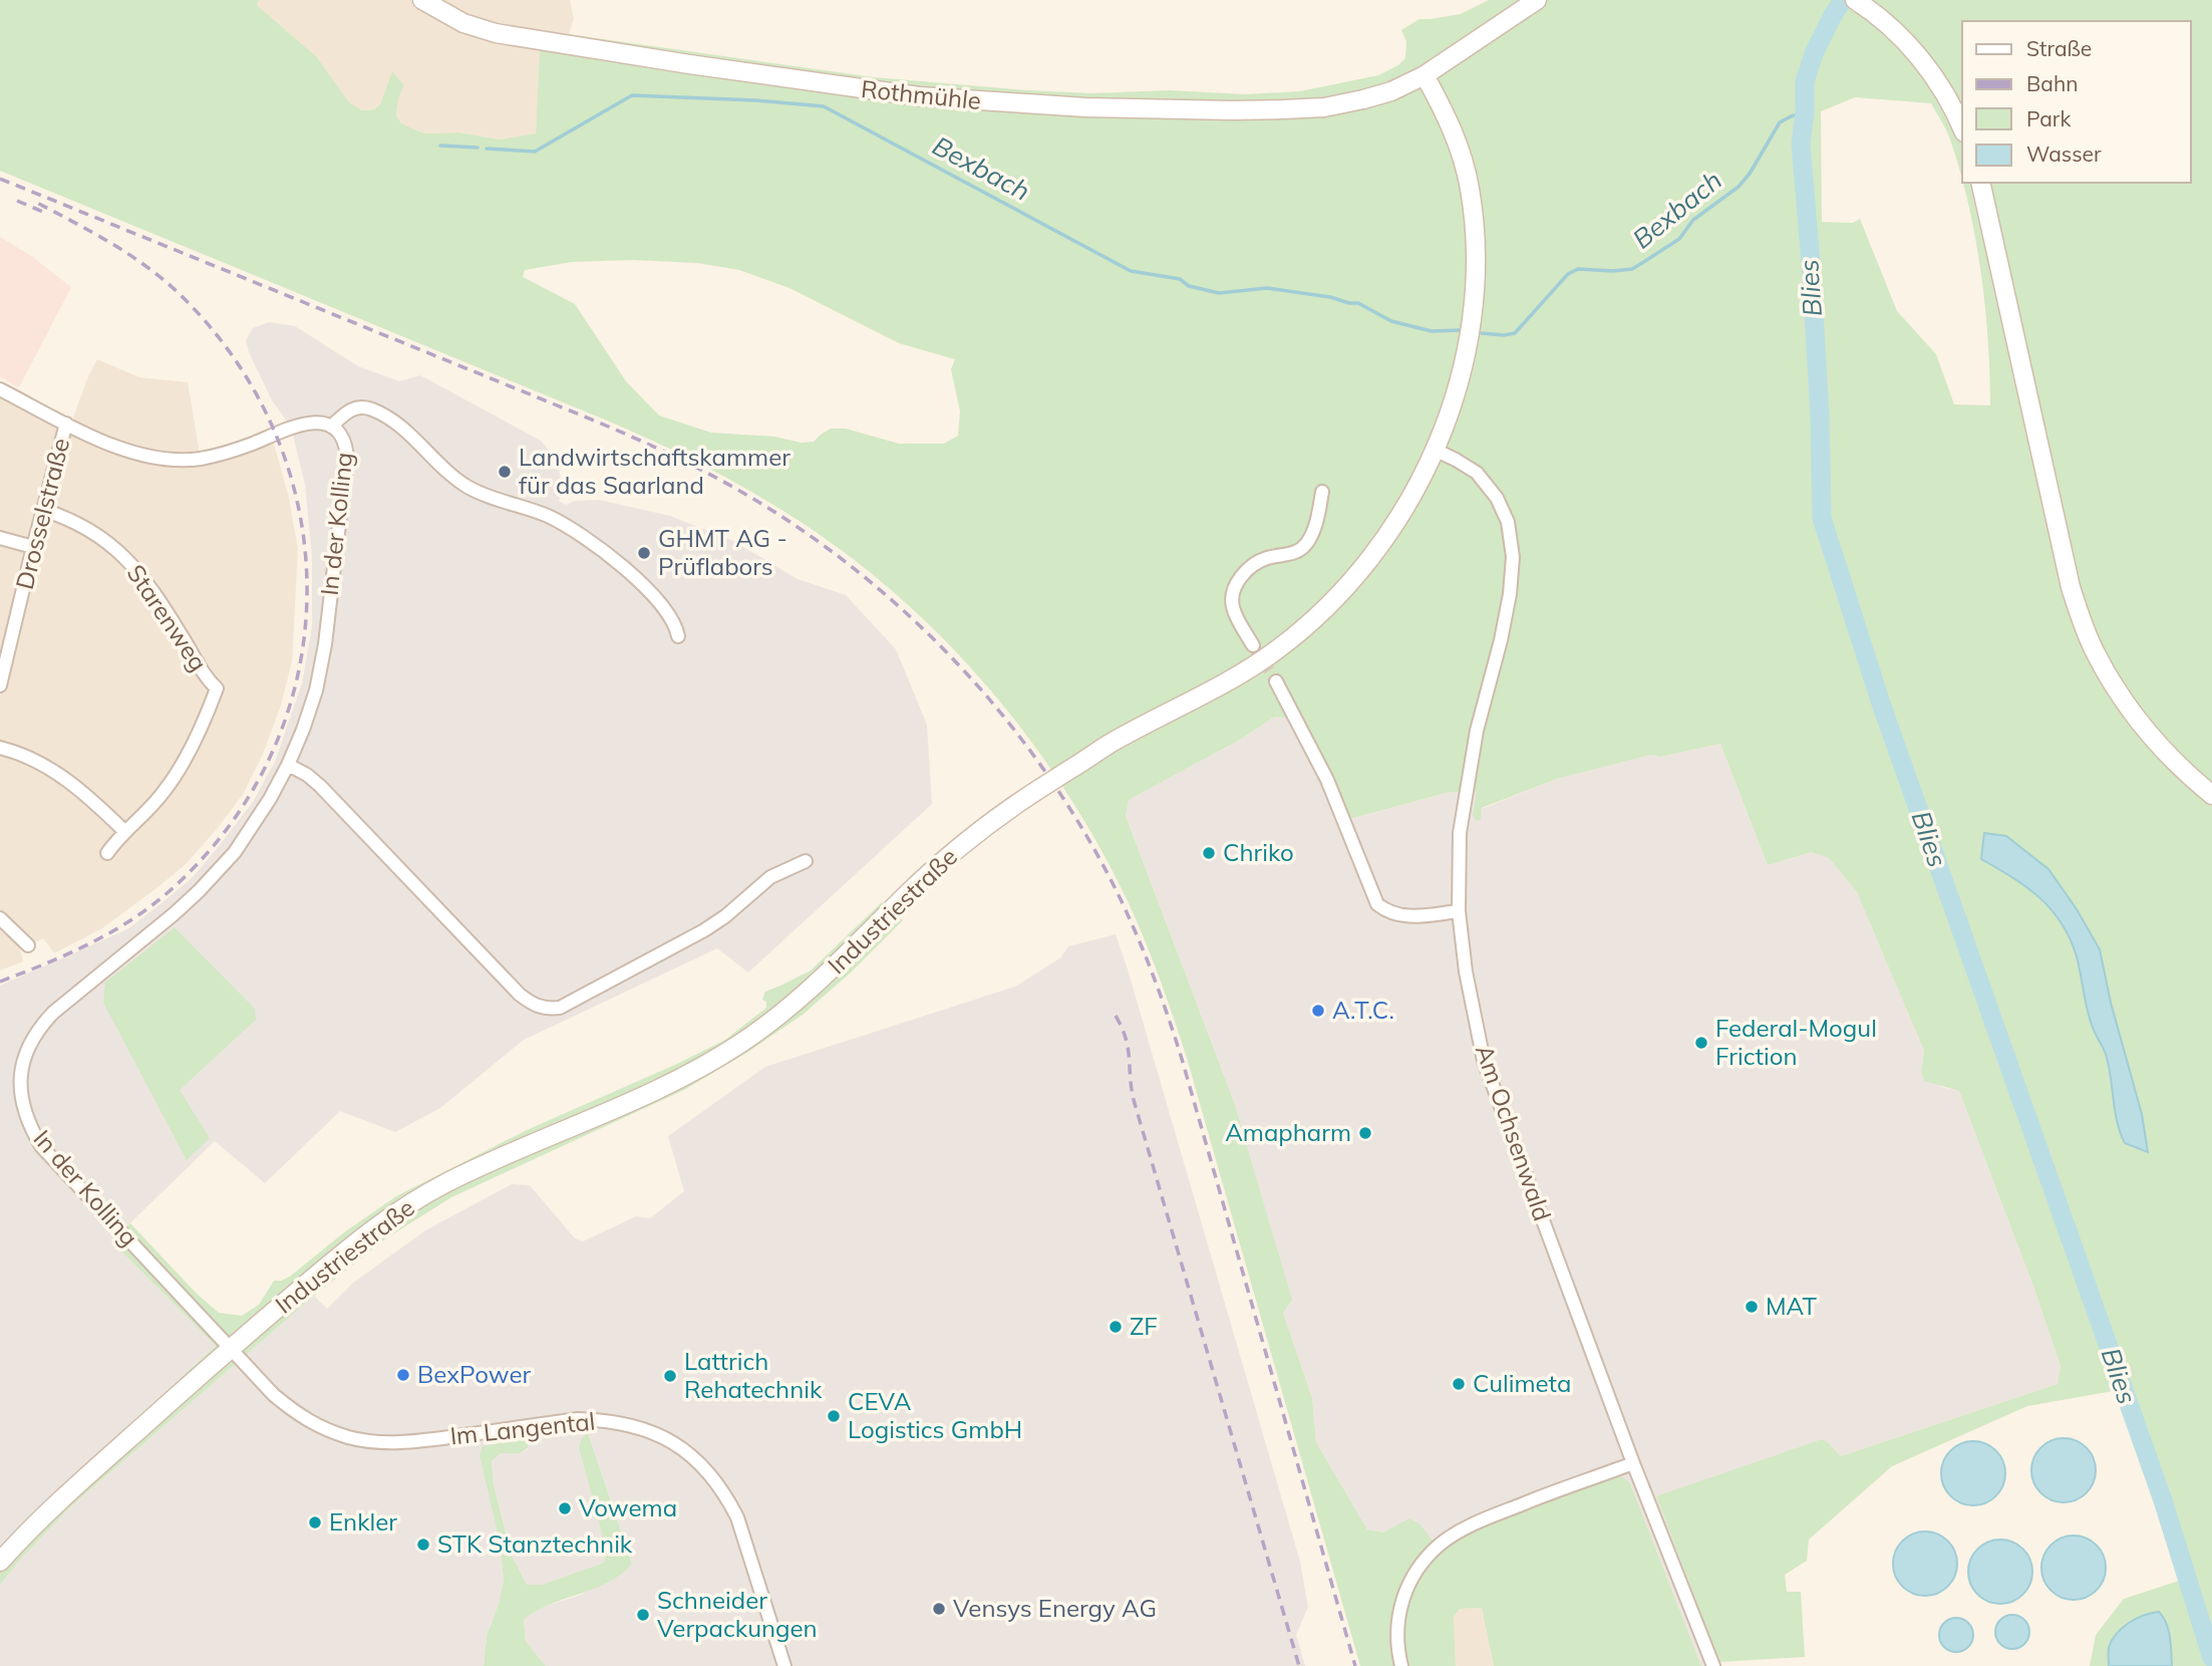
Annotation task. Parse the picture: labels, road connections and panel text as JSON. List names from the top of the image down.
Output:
{
  "streets": {
    "street": [
      "Rothmühle",
      "Drosselstraße",
      "In der Kolling",
      "Starenweg",
      "Industriestraße",
      "Am Ochsenwald",
      "Im Langental"
    ]
  },
  "crossings": [
    ["Rothmühle", "Industriestraße"],
    ["Drosselstraße", "Starenweg"],
    ["In der Kolling", "Industriestraße"],
    ["In der Kolling", "Im Langental"],
    ["Industriestraße", "Am Ochsenwald"],
    ["Industriestraße", "Im Langental"]
  ],
  "water": ["Bexbach", "Blies"],
  "places": [
    "Landwirtschaftskammer für das Saarland",
    "GHMT AG - Prüflabors",
    "Chriko",
    "A.T.C.",
    "Federal-Mogul Friction",
    "Amapharm",
    "MAT",
    "ZF",
    "BexPower",
    "Lattrich Rehatechnik",
    "Culimeta",
    "CEVA Logistics GmbH",
    "Vowema",
    "Enkler",
    "STK Stanztechnik",
    "Vensys Energy AG",
    "Schneider Verpackungen"
  ],
  "legend": [
    "Straße",
    "Bahn",
    "Park",
    "Wasser"
  ]
}
